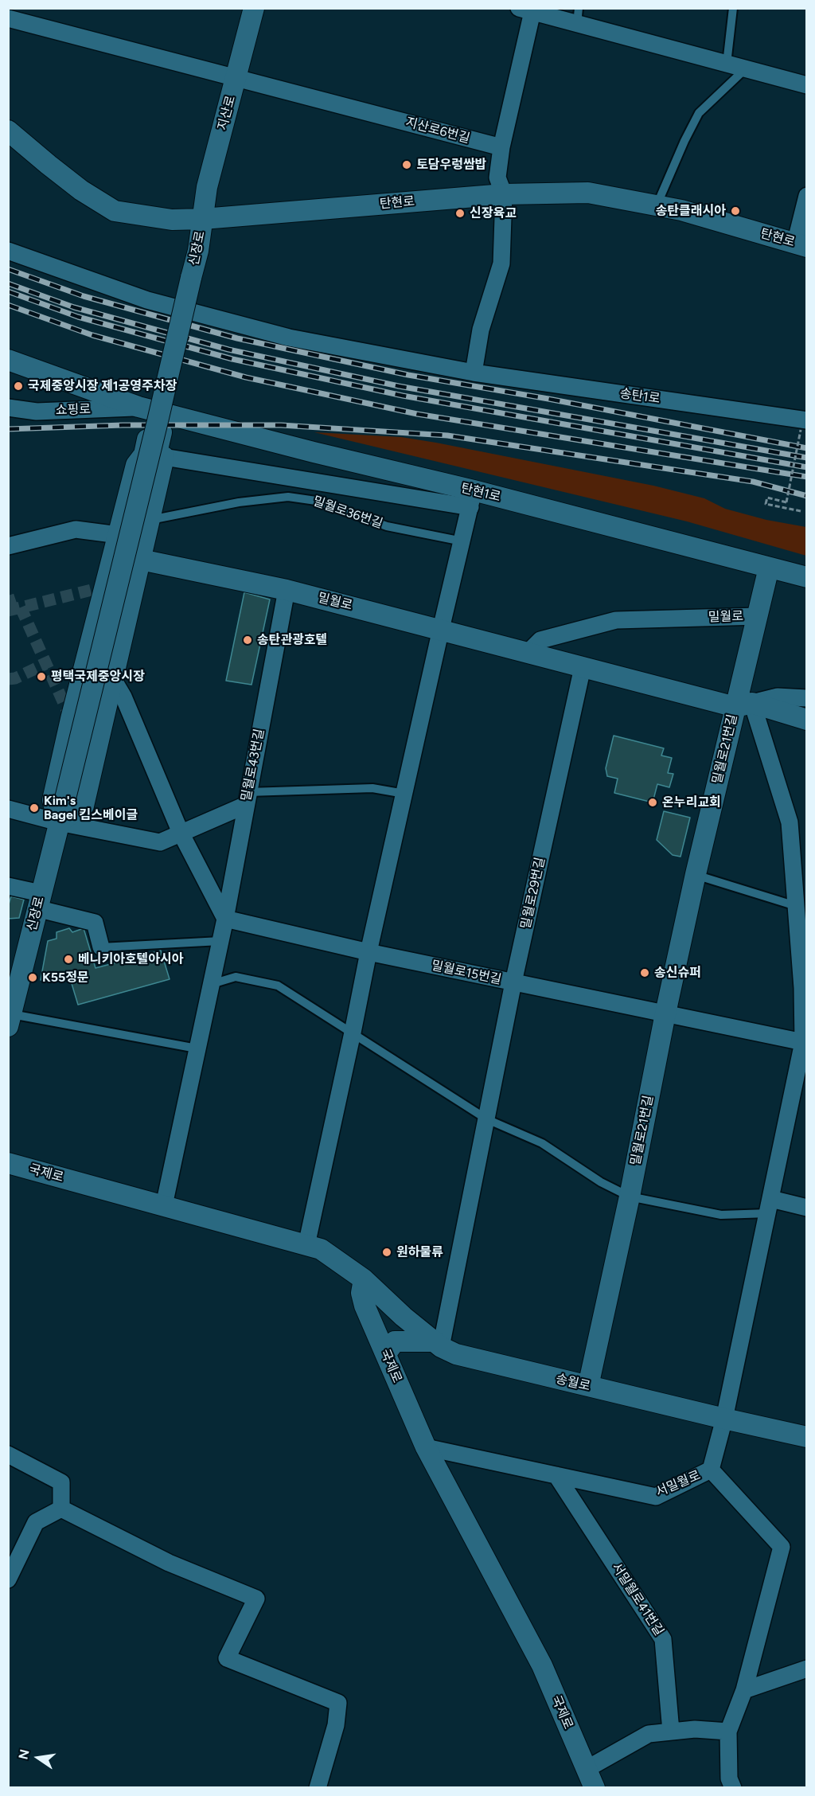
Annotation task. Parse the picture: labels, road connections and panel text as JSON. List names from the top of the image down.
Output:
{
  "streets": {
    "street": [
      "지산로",
      "지산로6번길",
      "탄현로",
      "신장로",
      "송탄1로",
      "쇼핑로",
      "탄현1로",
      "밀월로",
      "밀월로21번길",
      "밀월로43번길",
      "밀월로29번길",
      "밀월로15번길",
      "국제로",
      "송월로",
      "서밀월로",
      "서밀월로41번길"
    ],
    "lane": ["밀월로36번길"]
  },
  "crossings": [
    ["지산로", "지산로6번길"],
    ["지산로", "탄현로"],
    ["지산로", "신장로"],
    ["탄현로", "신장로"],
    ["쇼핑로", "탄현1로"],
    ["탄현1로", "밀월로"],
    ["밀월로", "밀월로21번길"],
    ["밀월로", "밀월로43번길"],
    ["밀월로", "밀월로29번길"],
    ["밀월로21번길", "밀월로15번길"],
    ["밀월로21번길", "송월로"],
    ["밀월로43번길", "밀월로15번길"],
    ["밀월로43번길", "국제로"],
    ["밀월로29번길", "밀월로15번길"],
    ["밀월로29번길", "송월로"],
    ["국제로", "송월로"],
    ["국제로", "서밀월로"],
    ["서밀월로", "서밀월로41번길"]
  ],
  "places": [
    "토담우렁쌈밥",
    "송탄클래시아",
    "신장육교",
    "국제중앙시장 제1공영주차장",
    "송탄관광호텔",
    "평택국제중앙시장",
    "온누리교회",
    "Kim's Bagel 킴스베이글",
    "베니키아호텔아시아",
    "송신슈퍼",
    "K55정문",
    "원하물류"
  ],
  "north": "left"
}
